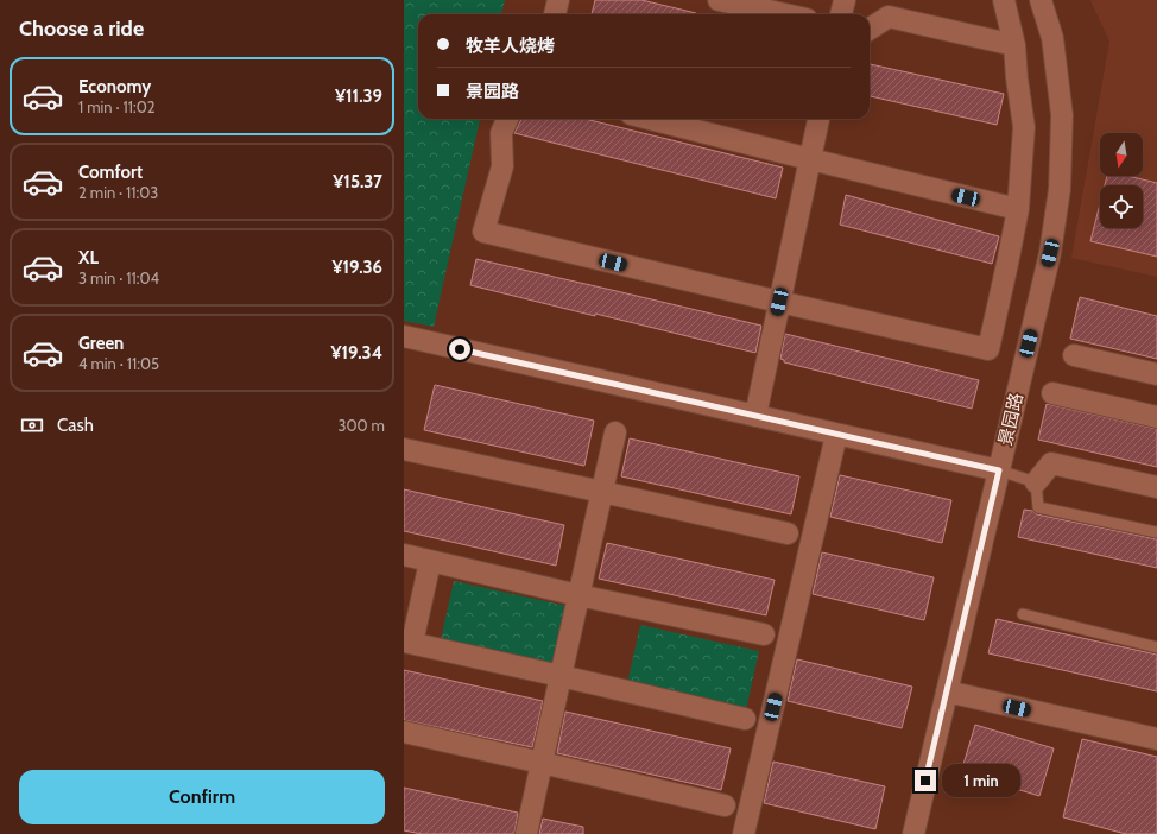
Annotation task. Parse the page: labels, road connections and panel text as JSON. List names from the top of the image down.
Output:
{
  "streets": {
    "street": ["景园路"]
  },
  "north": "bottom",
  "page": {
    "heading": "Choose a ride",
    "banner": ["牧羊人烧烤", "景园路"],
    "list": [
      {
        "name": "Economy",
        "note": "1 min · 11:02",
        "value": "¥11.39"
      },
      {
        "name": "Comfort",
        "note": "2 min · 11:03",
        "value": "¥15.37"
      },
      {
        "name": "XL",
        "note": "3 min · 11:04",
        "value": "¥19.36"
      },
      {
        "name": "Green",
        "note": "4 min · 11:05",
        "value": "¥19.34"
      }
    ],
    "pay": ["Cash", "300 m"],
    "buttons": "Confirm",
    "bubble": "1 min"
  }
}
